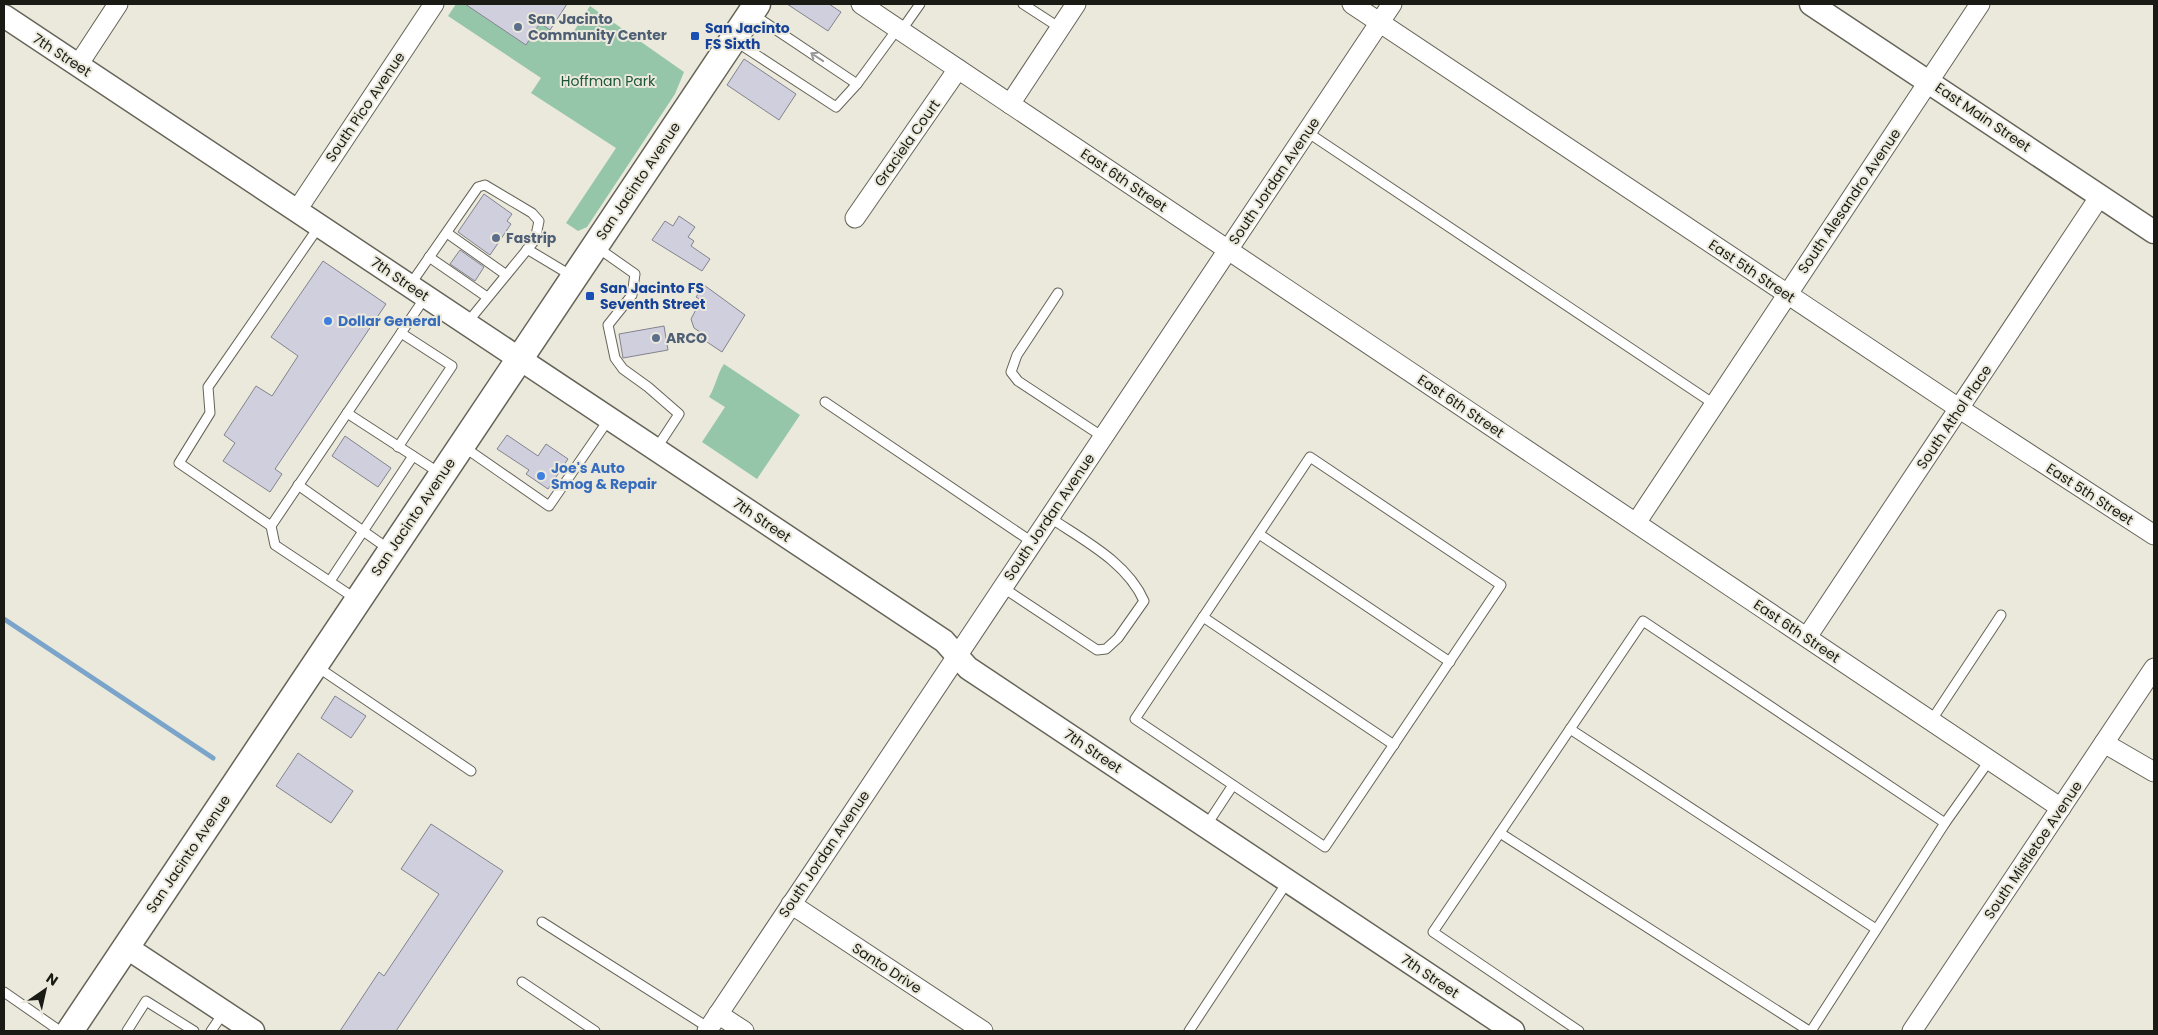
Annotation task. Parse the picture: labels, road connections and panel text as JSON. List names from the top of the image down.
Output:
{
  "streets": {
    "main road": ["San Jacinto Avenue"],
    "street": [
      "7th Street",
      "South Pico Avenue",
      "East Main Street",
      "Graciela Court",
      "East 6th Street",
      "South Jordan Avenue",
      "South Alesandro Avenue",
      "East 5th Street",
      "South Athol Place",
      "South Mistletoe Avenue",
      "Santo Drive"
    ]
  },
  "crossings": [
    ["7th Street", "South Pico Avenue"],
    ["7th Street", "San Jacinto Avenue"],
    ["7th Street", "South Jordan Avenue"],
    ["East Main Street", "South Alesandro Avenue"],
    ["East Main Street", "South Athol Place"],
    ["Graciela Court", "East 6th Street"],
    ["East 6th Street", "South Jordan Avenue"],
    ["East 6th Street", "South Alesandro Avenue"],
    ["East 6th Street", "South Athol Place"],
    ["East 6th Street", "South Mistletoe Avenue"],
    ["South Jordan Avenue", "East 5th Street"],
    ["South Jordan Avenue", "Santo Drive"],
    ["South Alesandro Avenue", "East 5th Street"],
    ["East 5th Street", "South Athol Place"]
  ],
  "parks": ["Hoffman Park"],
  "places": {
    "other": [
      "San Jacinto Community Center",
      "Fastrip",
      "Dollar General",
      "ARCO",
      "Joe's Auto Smog & Repair"
    ],
    "transit": ["San Jacinto FS Sixth", "San Jacinto FS Seventh Street"]
  },
  "north": "top right"
}
